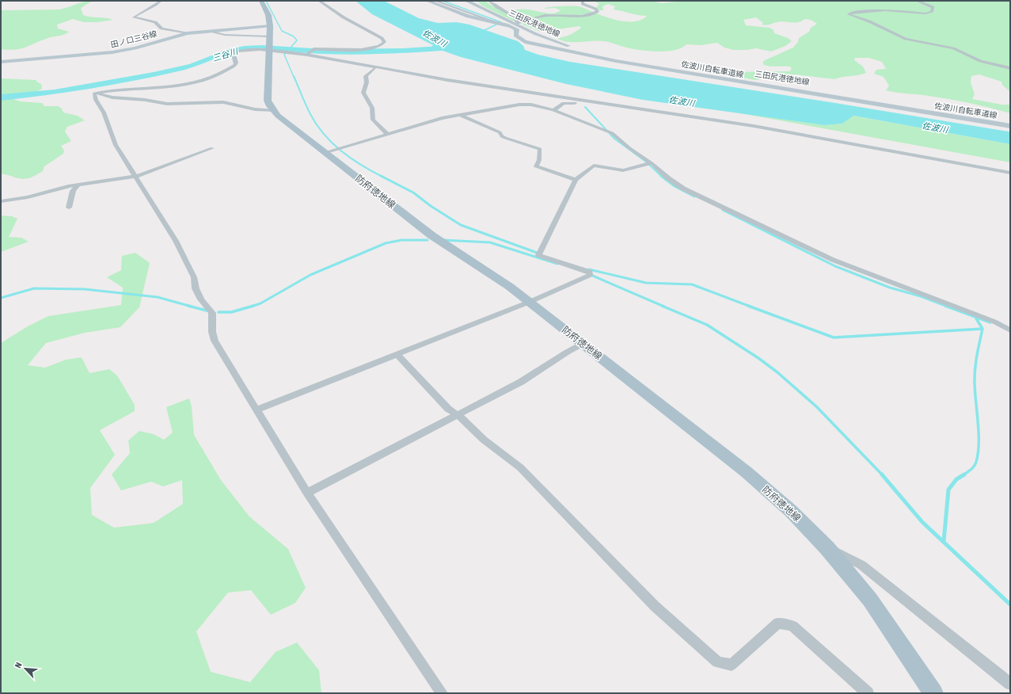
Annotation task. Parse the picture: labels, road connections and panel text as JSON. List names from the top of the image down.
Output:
{
  "streets": {
    "main road": [
      "三田尻港徳地線",
      "田ノ口三谷線",
      "佐波川自転車道線",
      "防府徳地線"
    ]
  },
  "crossings": [
    ["三田尻港徳地線", "佐波川自転車道線"]
  ],
  "water": ["佐波川", "三谷川"],
  "north": "top left"
}
